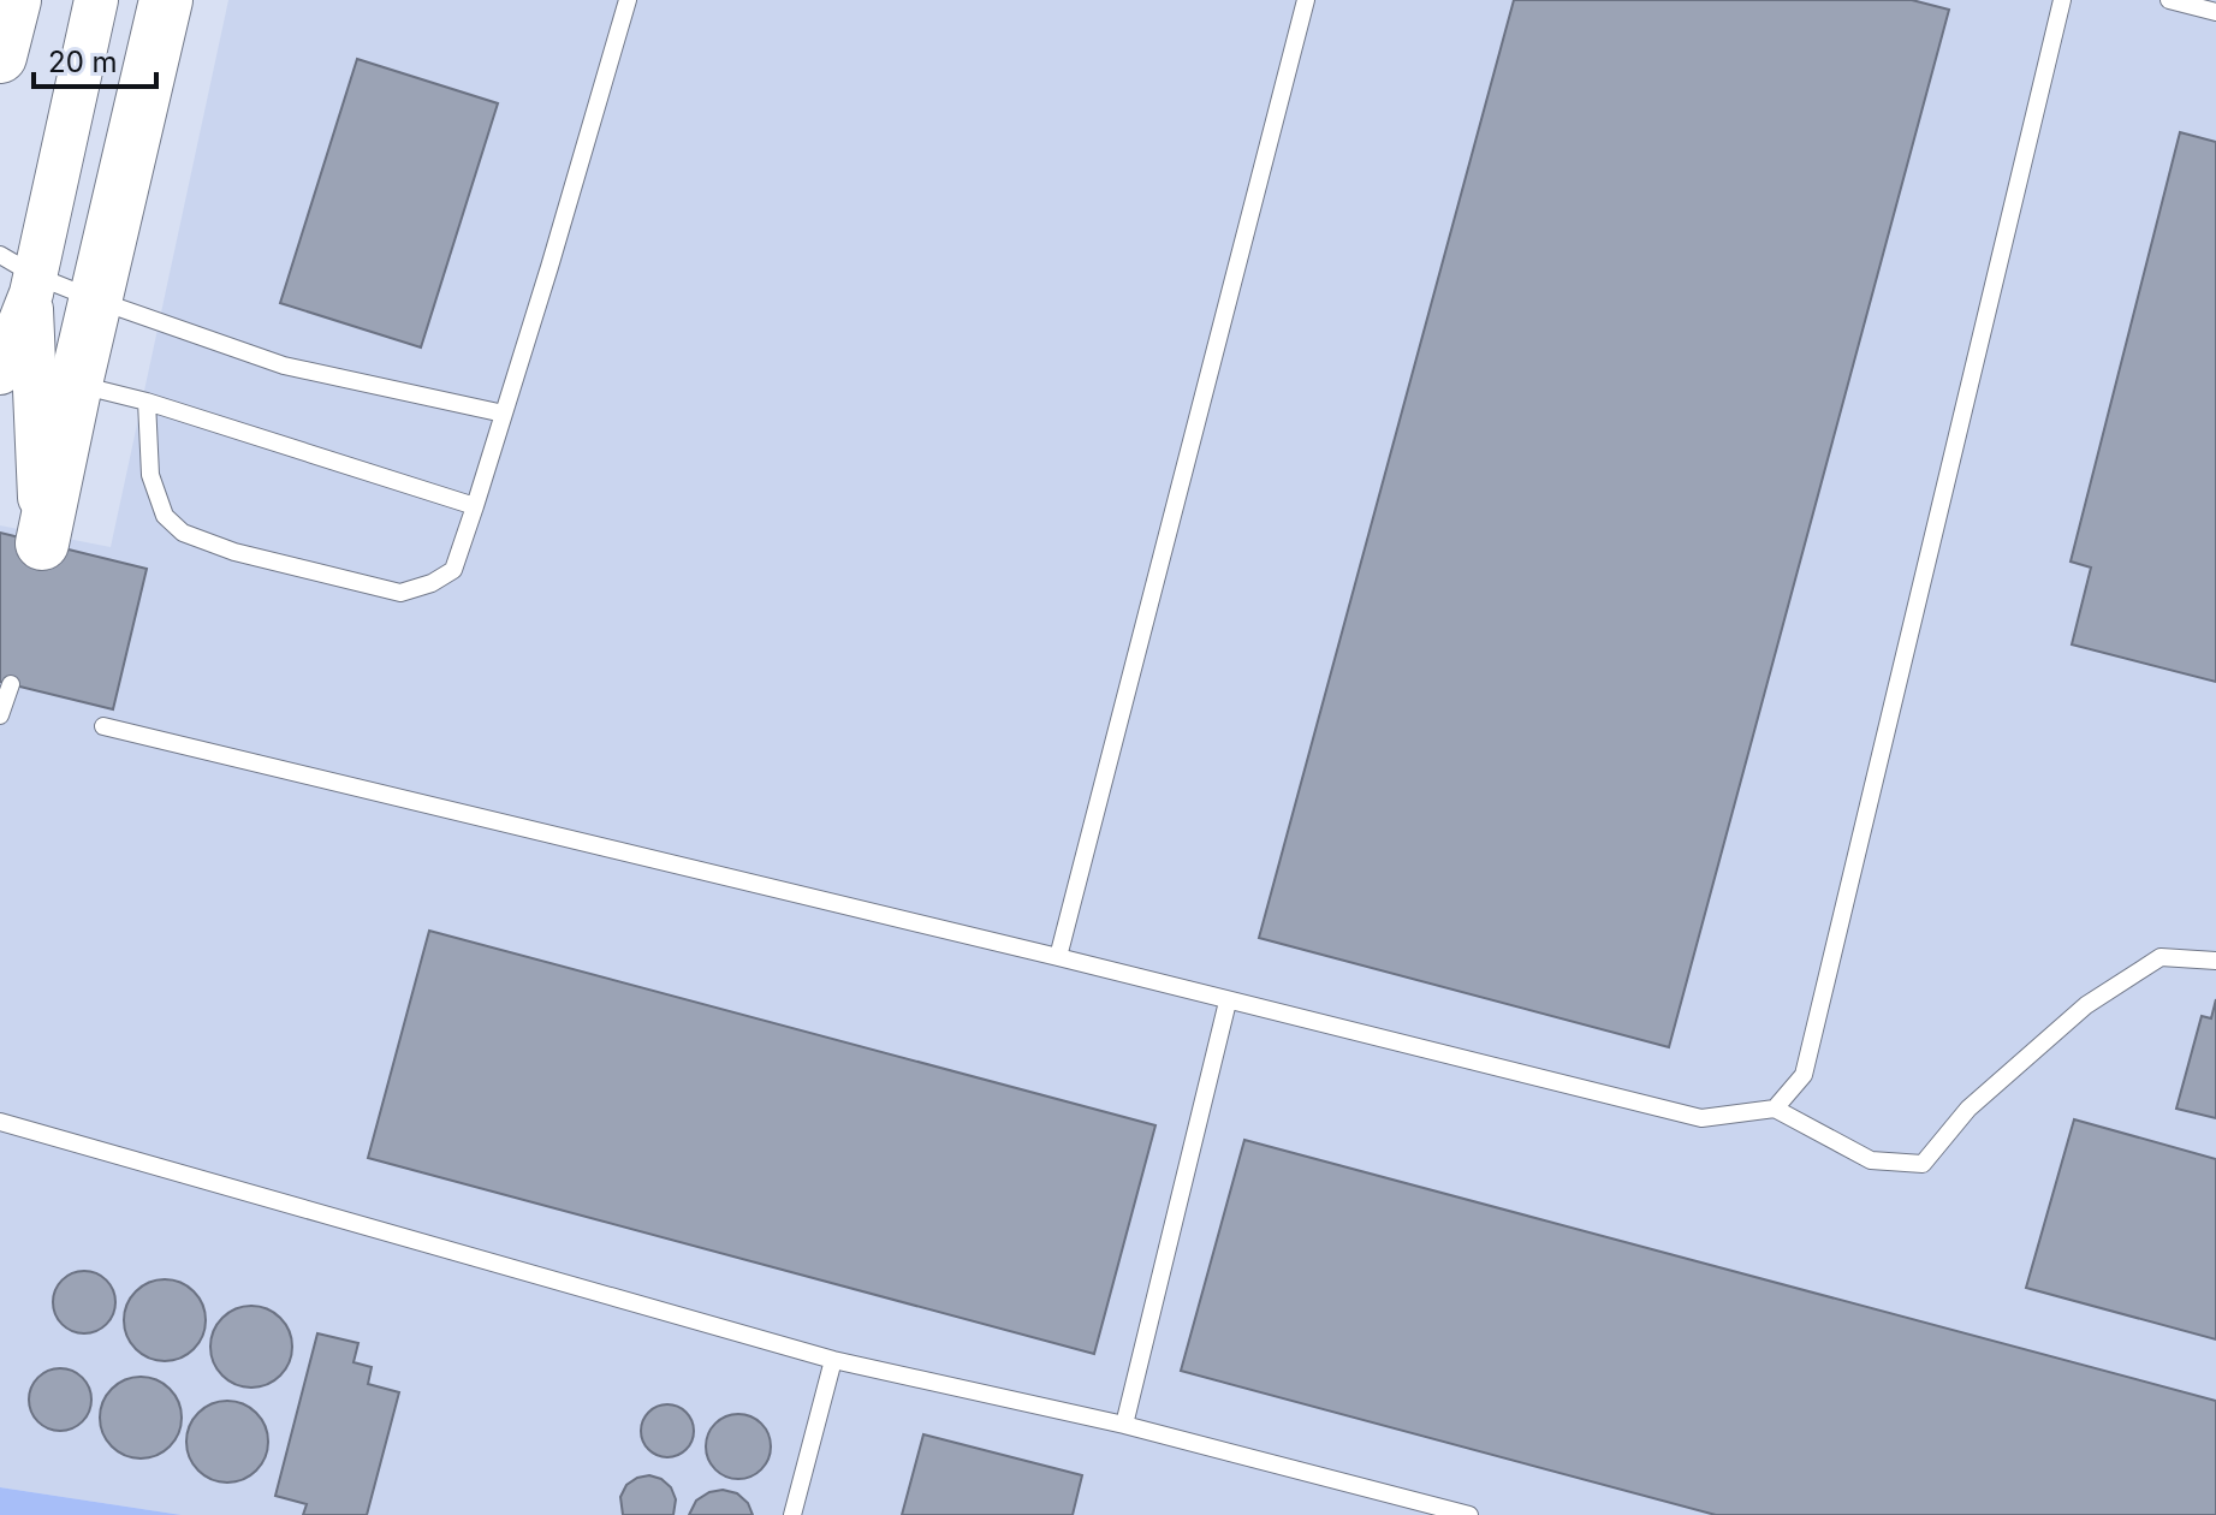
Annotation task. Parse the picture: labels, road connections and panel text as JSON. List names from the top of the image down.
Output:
{
  "scale_bar": "20 m"
}
